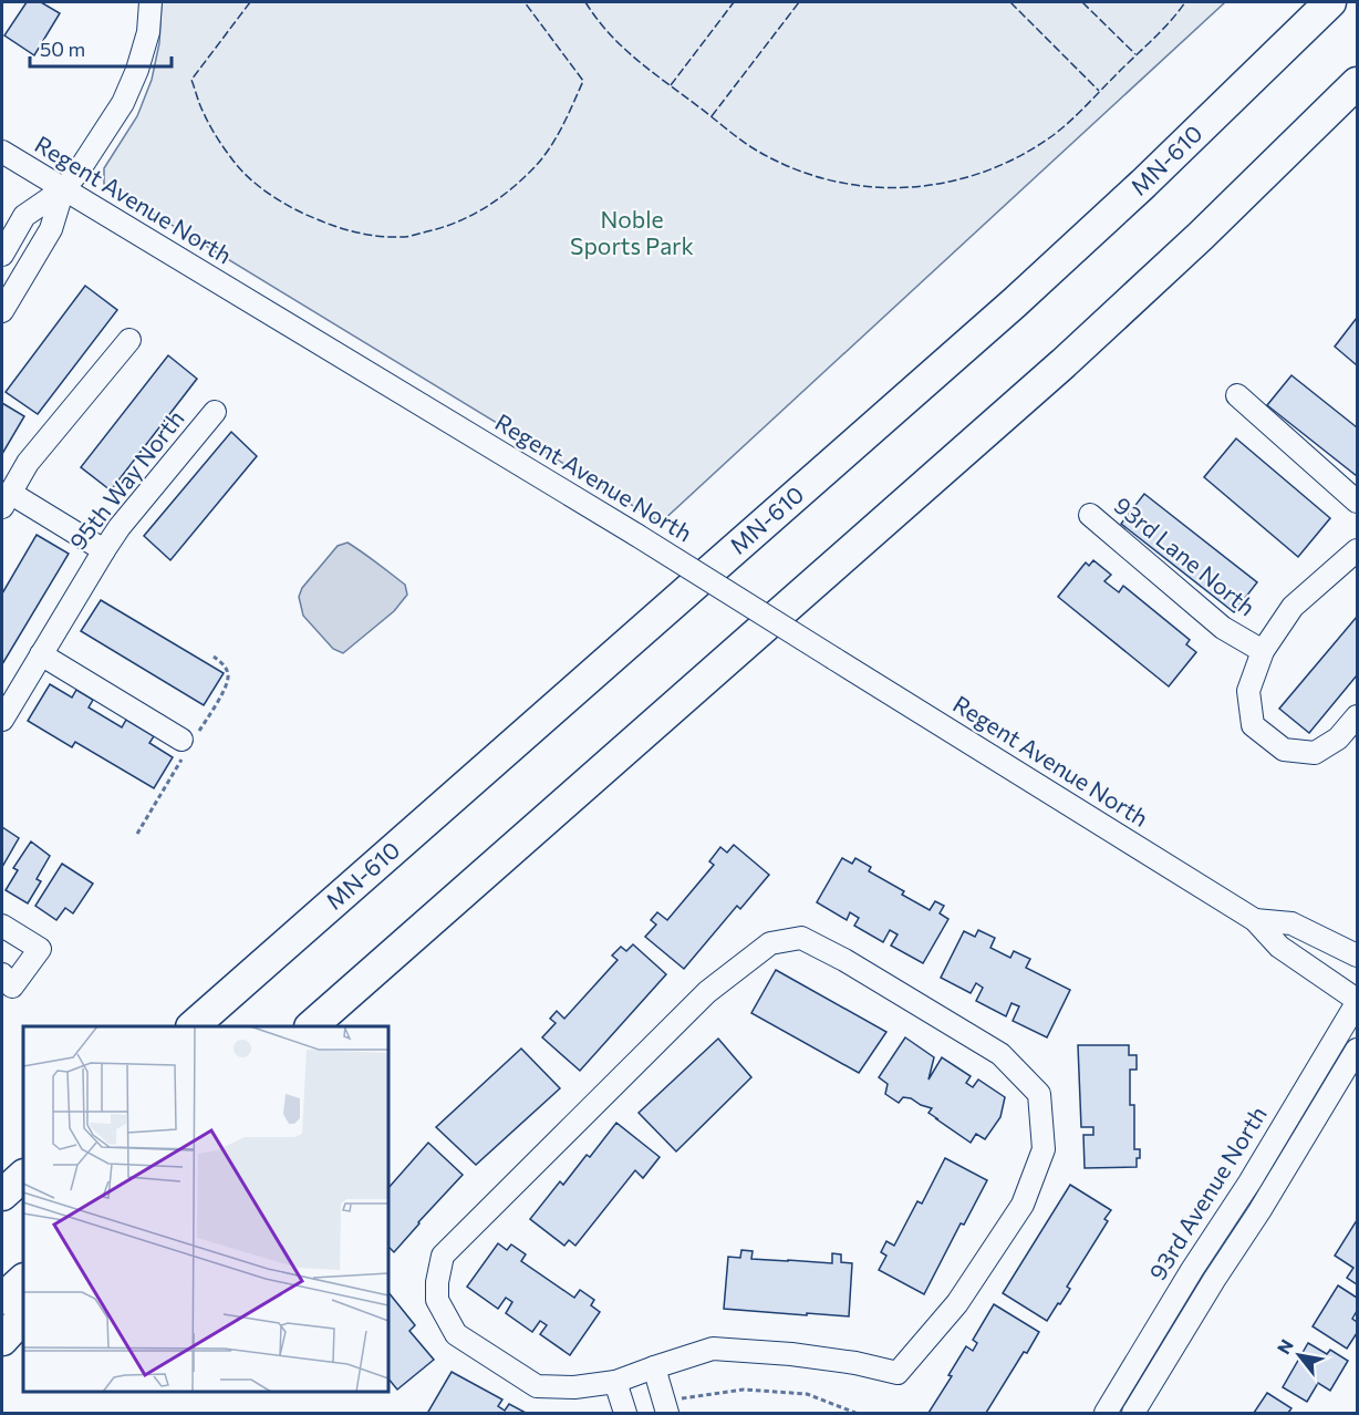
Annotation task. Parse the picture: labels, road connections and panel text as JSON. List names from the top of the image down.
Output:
{
  "streets": {
    "highway": ["MN-610"],
    "street": [
      "Regent Avenue North",
      "95th Way North",
      "93rd Lane North",
      "93rd Avenue North"
    ]
  },
  "crossings": [
    ["Regent Avenue North", "93rd Avenue North"]
  ],
  "parks": ["Noble Sports Park"],
  "scale_bar": "50 m",
  "north": "top left"
}
